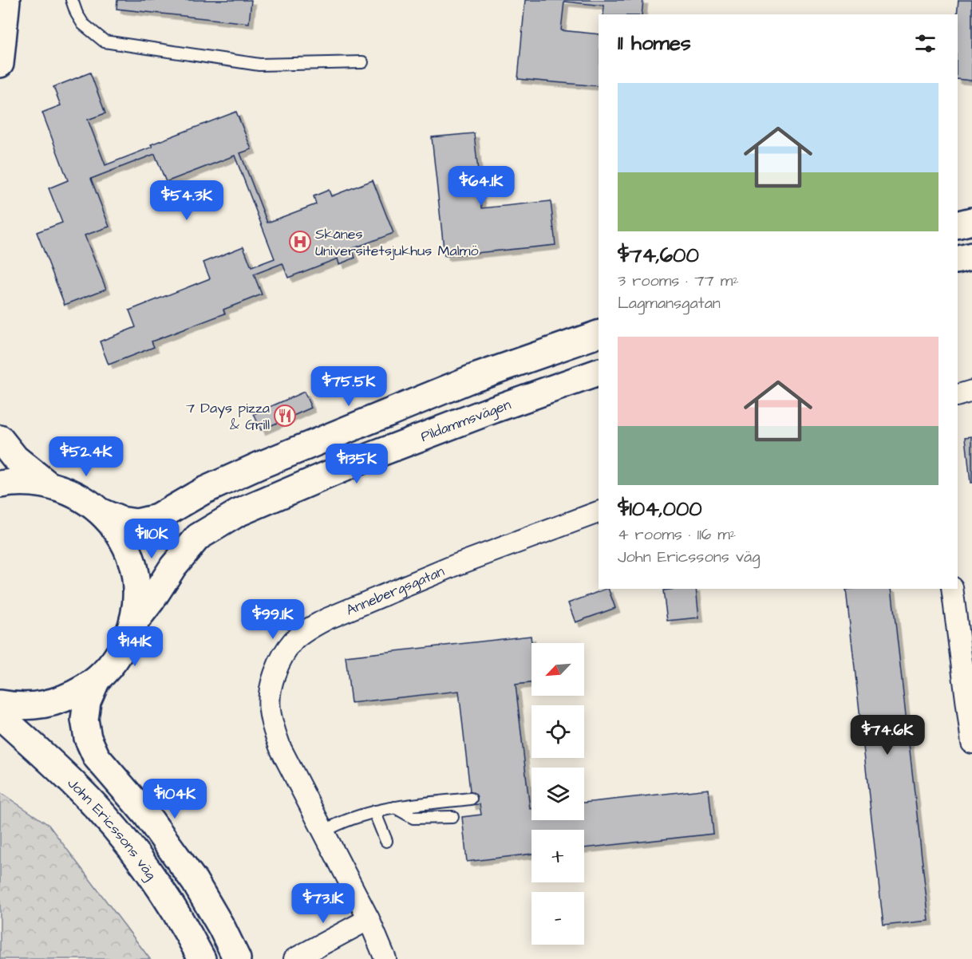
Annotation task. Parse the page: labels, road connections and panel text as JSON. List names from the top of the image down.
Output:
{
  "streets": {
    "main road": ["Pildammsvägen", "John Ericssons väg"],
    "street": ["Annebergsgatan"]
  },
  "places": {
    "hospital": ["Skånes Universitetsjukhus Malmö"],
    "restaurant": ["7 Days pizza & Grill"]
  },
  "north": "bottom left",
  "page": {
    "heading": "11 homes",
    "list": [
      {
        "name": "$74,600",
        "note": "3 rooms · 77 m² · Lagmansgatan"
      },
      {
        "name": "$104,000",
        "note": "4 rooms · 116 m² · John Ericssons väg"
      }
    ],
    "price": [
      "$64.1K",
      "$54.3K",
      "$75.5K",
      "$52.4K",
      "$135K",
      "$110K",
      "$99.1K",
      "$141K",
      "$74.6K",
      "$104K",
      "$73.1K"
    ],
    "map_buttons": ["+", "−"]
  }
}
